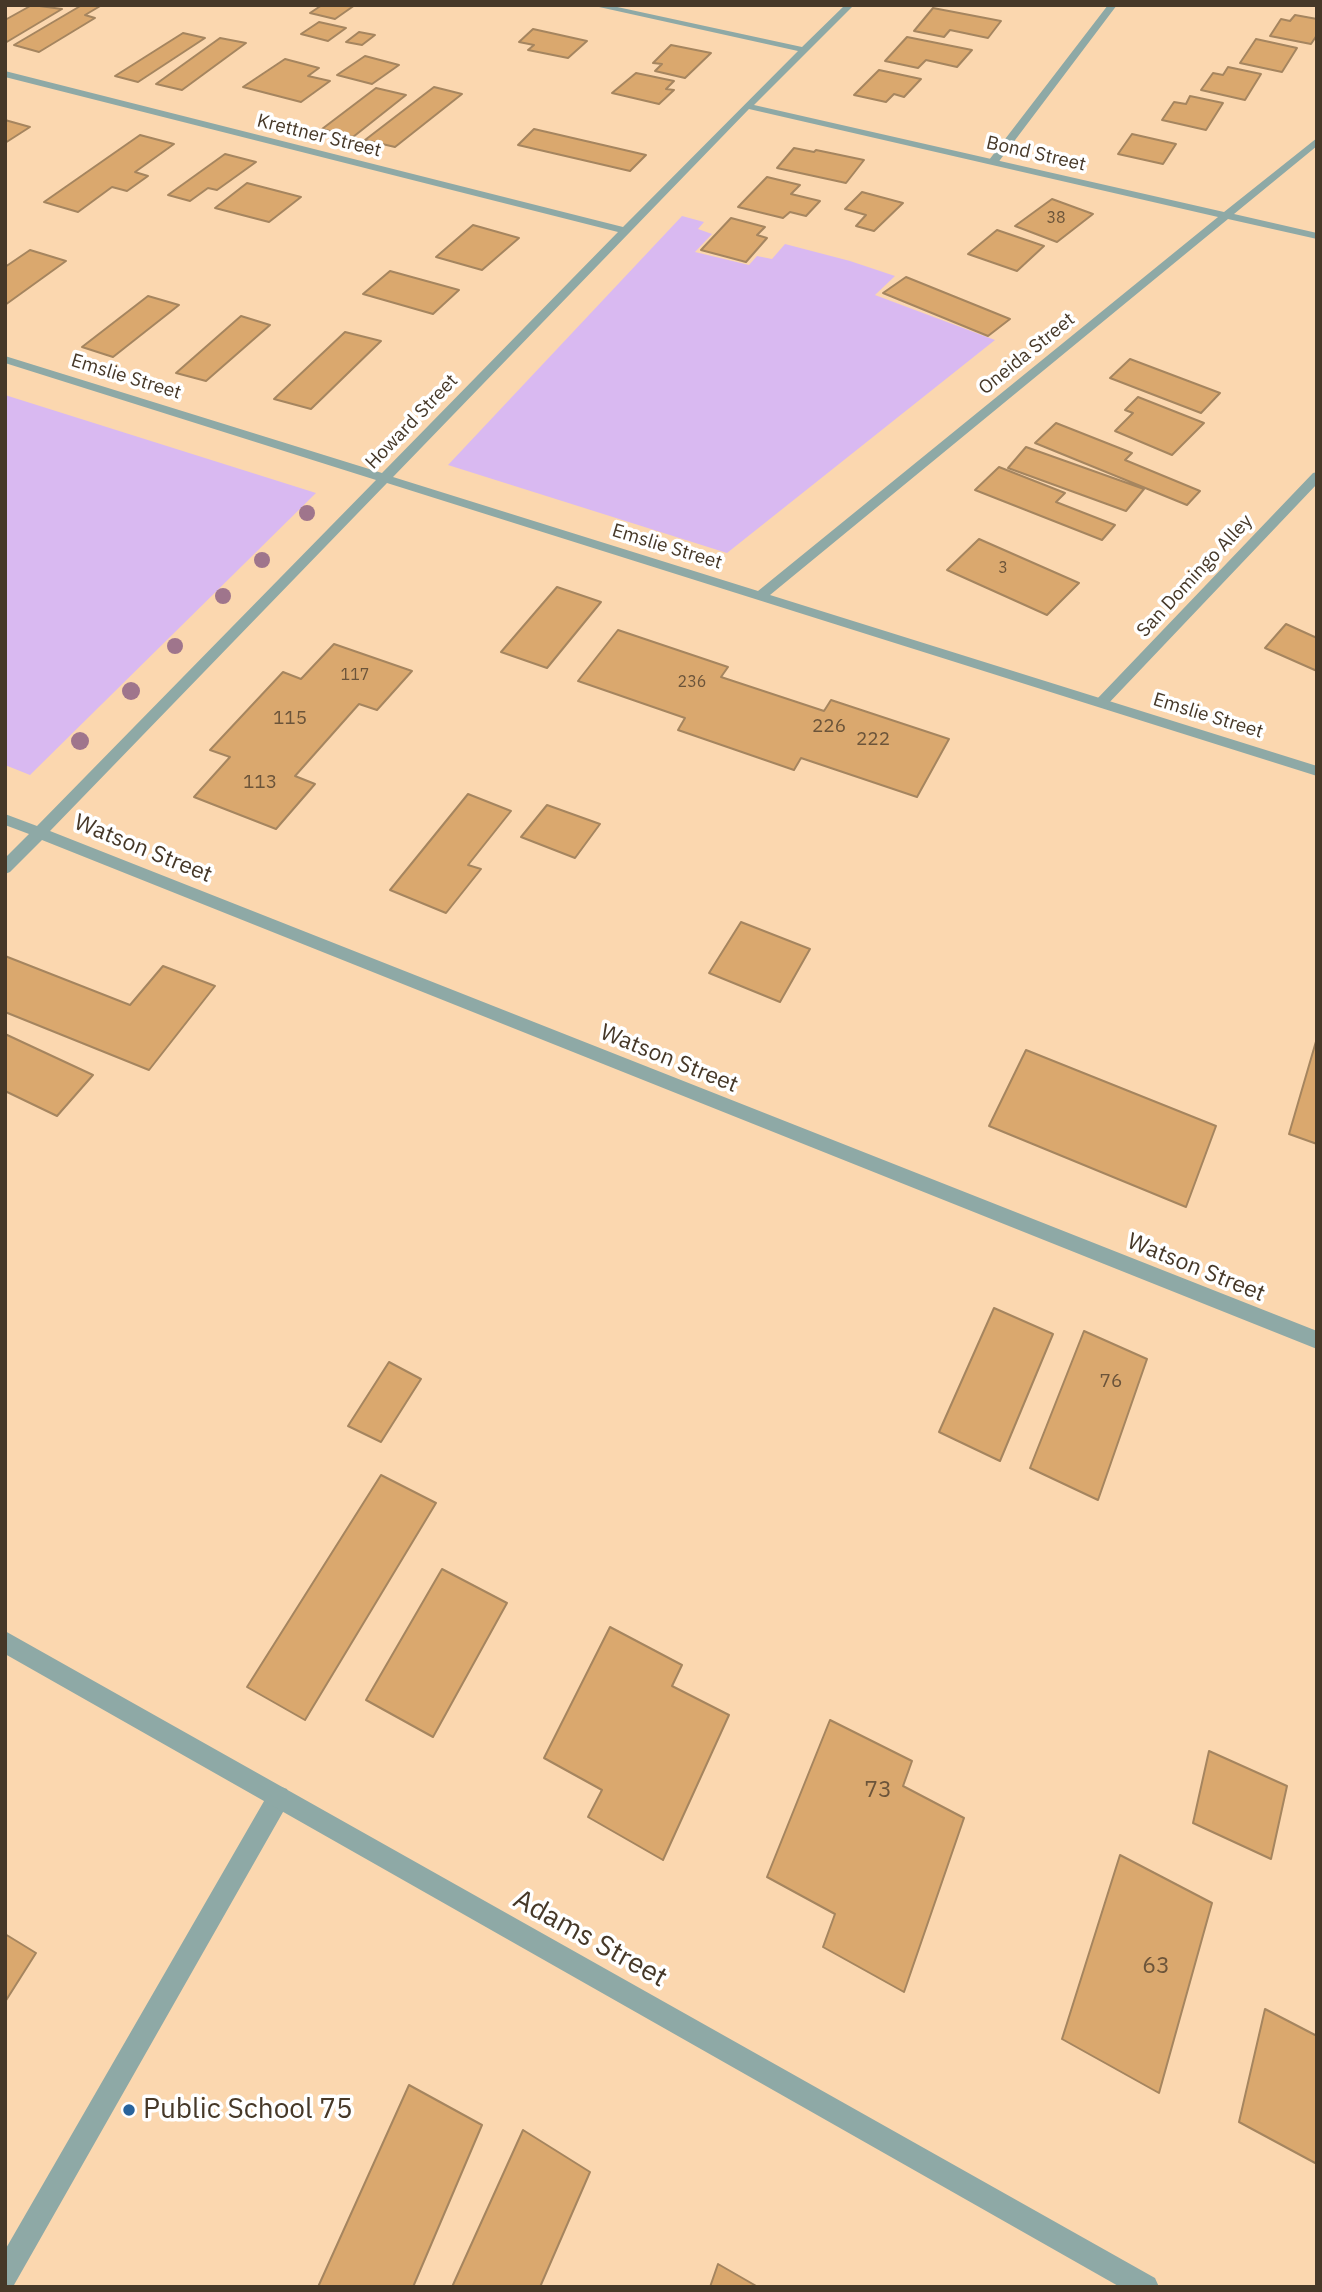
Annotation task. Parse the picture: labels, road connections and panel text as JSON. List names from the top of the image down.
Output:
{
  "streets": {
    "street": [
      "Krettner Street",
      "Bond Street",
      "Oneida Street",
      "Emslie Street",
      "Howard Street",
      "San Domingo Alley",
      "Watson Street",
      "Adams Street"
    ]
  },
  "crossings": [
    ["Krettner Street", "Howard Street"],
    ["Bond Street", "Oneida Street"],
    ["Bond Street", "Howard Street"],
    ["Oneida Street", "Emslie Street"],
    ["Emslie Street", "Howard Street"],
    ["Emslie Street", "San Domingo Alley"],
    ["Howard Street", "Watson Street"]
  ],
  "places": ["Public School 75"],
  "house_numbers": [
    "38",
    "3",
    "117",
    "236",
    "115",
    "226",
    "222",
    "113",
    "76",
    "73",
    "63"
  ]
}
